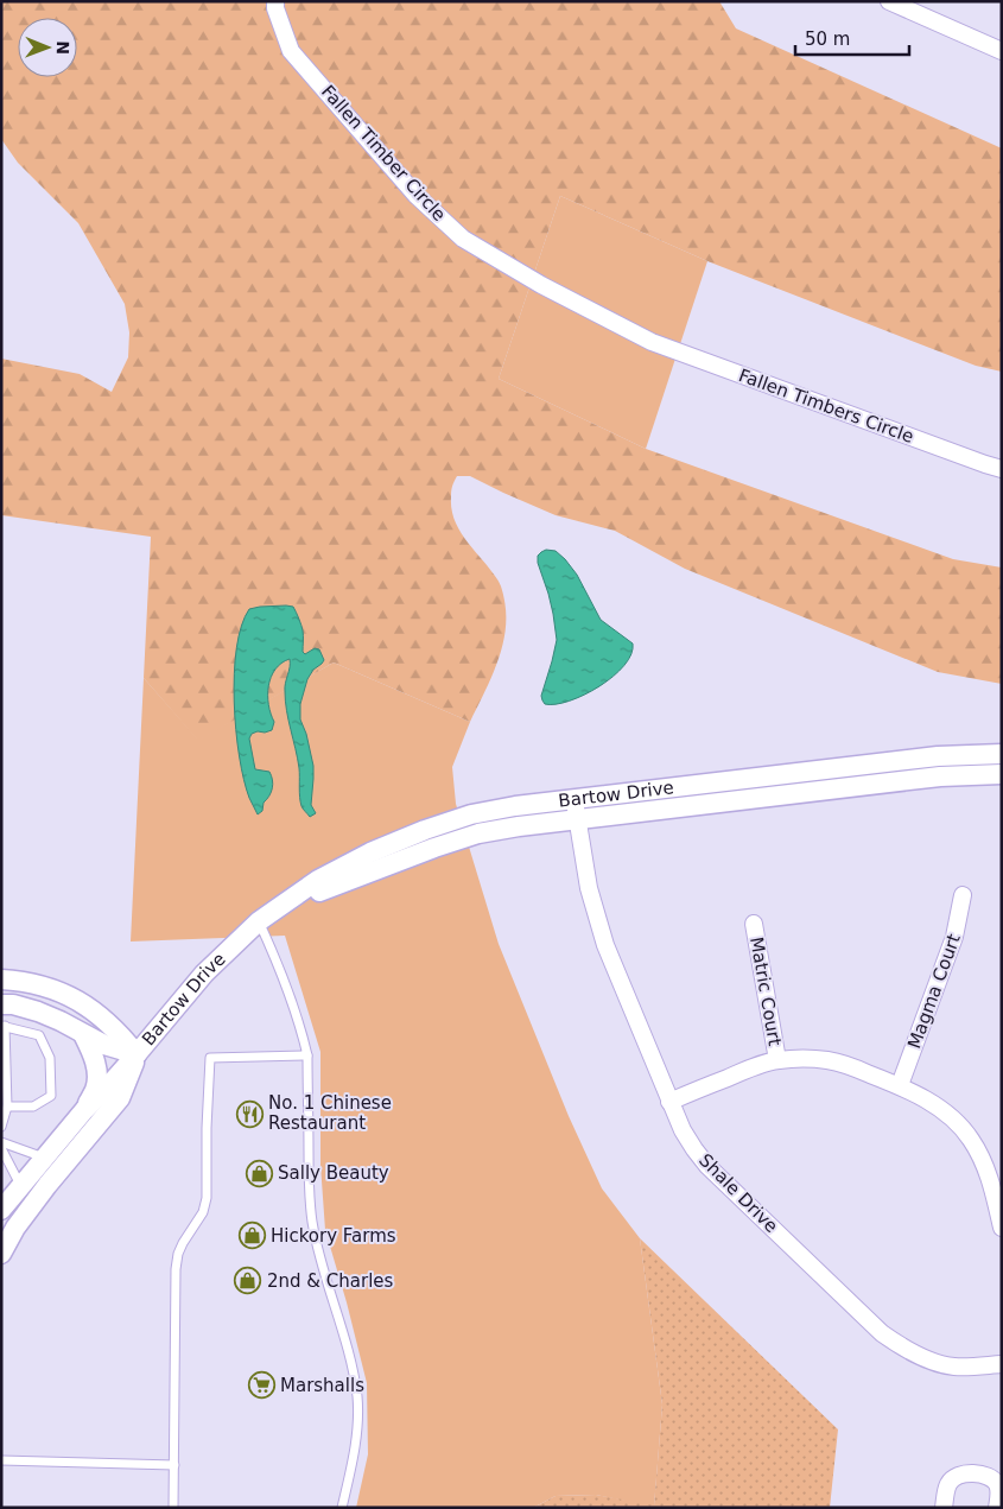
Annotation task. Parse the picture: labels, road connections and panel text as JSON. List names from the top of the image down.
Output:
{
  "streets": {
    "street": [
      "Fallen Timber Circle",
      "Fallen Timbers Circle",
      "Bartow Drive",
      "Matric Court",
      "Magma Court",
      "Shale Drive"
    ]
  },
  "crossings": [
    ["Fallen Timber Circle", "Fallen Timbers Circle"],
    ["Bartow Drive", "Shale Drive"]
  ],
  "places": {
    "restaurant": ["No. 1 Chinese Restaurant"],
    "shop": ["Sally Beauty", "Hickory Farms", "2nd & Charles"],
    "supermarket": ["Marshalls"]
  },
  "scale_bar": "50 m",
  "north": "right"
}
